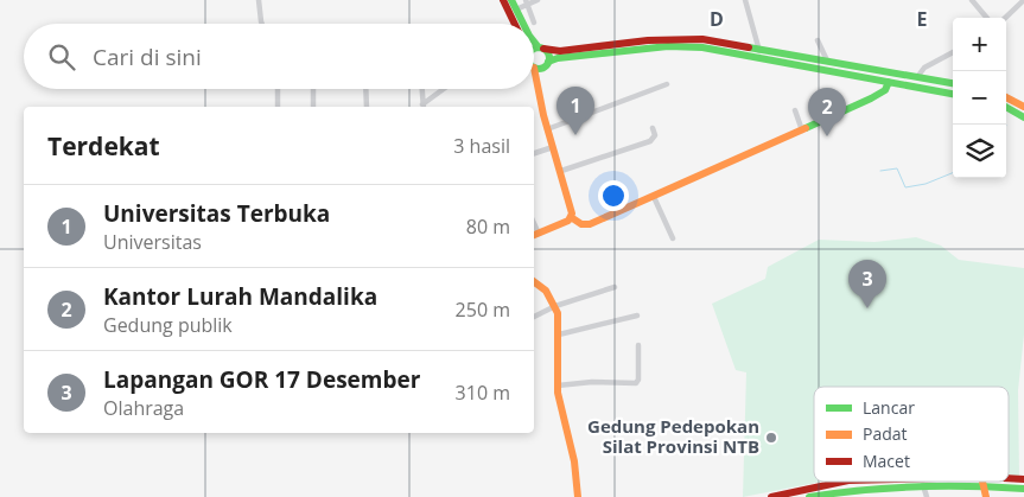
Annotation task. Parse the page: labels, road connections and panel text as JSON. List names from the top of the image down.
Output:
{
  "places": ["Gedung Pedepokan Silat Provinsi NTB"],
  "legend": ["Lancar", "Padat", "Macet"],
  "page": {
    "map_buttons": ["+", "−"],
    "search": "Cari di sini",
    "pins": ["1", "2", "3"],
    "heading": ["Terdekat", "3 hasil"],
    "list": [
      {
        "mark": "1",
        "name": "Universitas Terbuka",
        "note": "Universitas",
        "value": "80 m"
      },
      {
        "mark": "2",
        "name": "Kantor Lurah Mandalika",
        "note": "Gedung publik",
        "value": "250 m"
      },
      {
        "mark": "3",
        "name": "Lapangan GOR 17 Desember",
        "note": "Olahraga",
        "value": "310 m"
      }
    ]
  },
  "grid": {
    "columns": ["D", "E"]
  }
}
